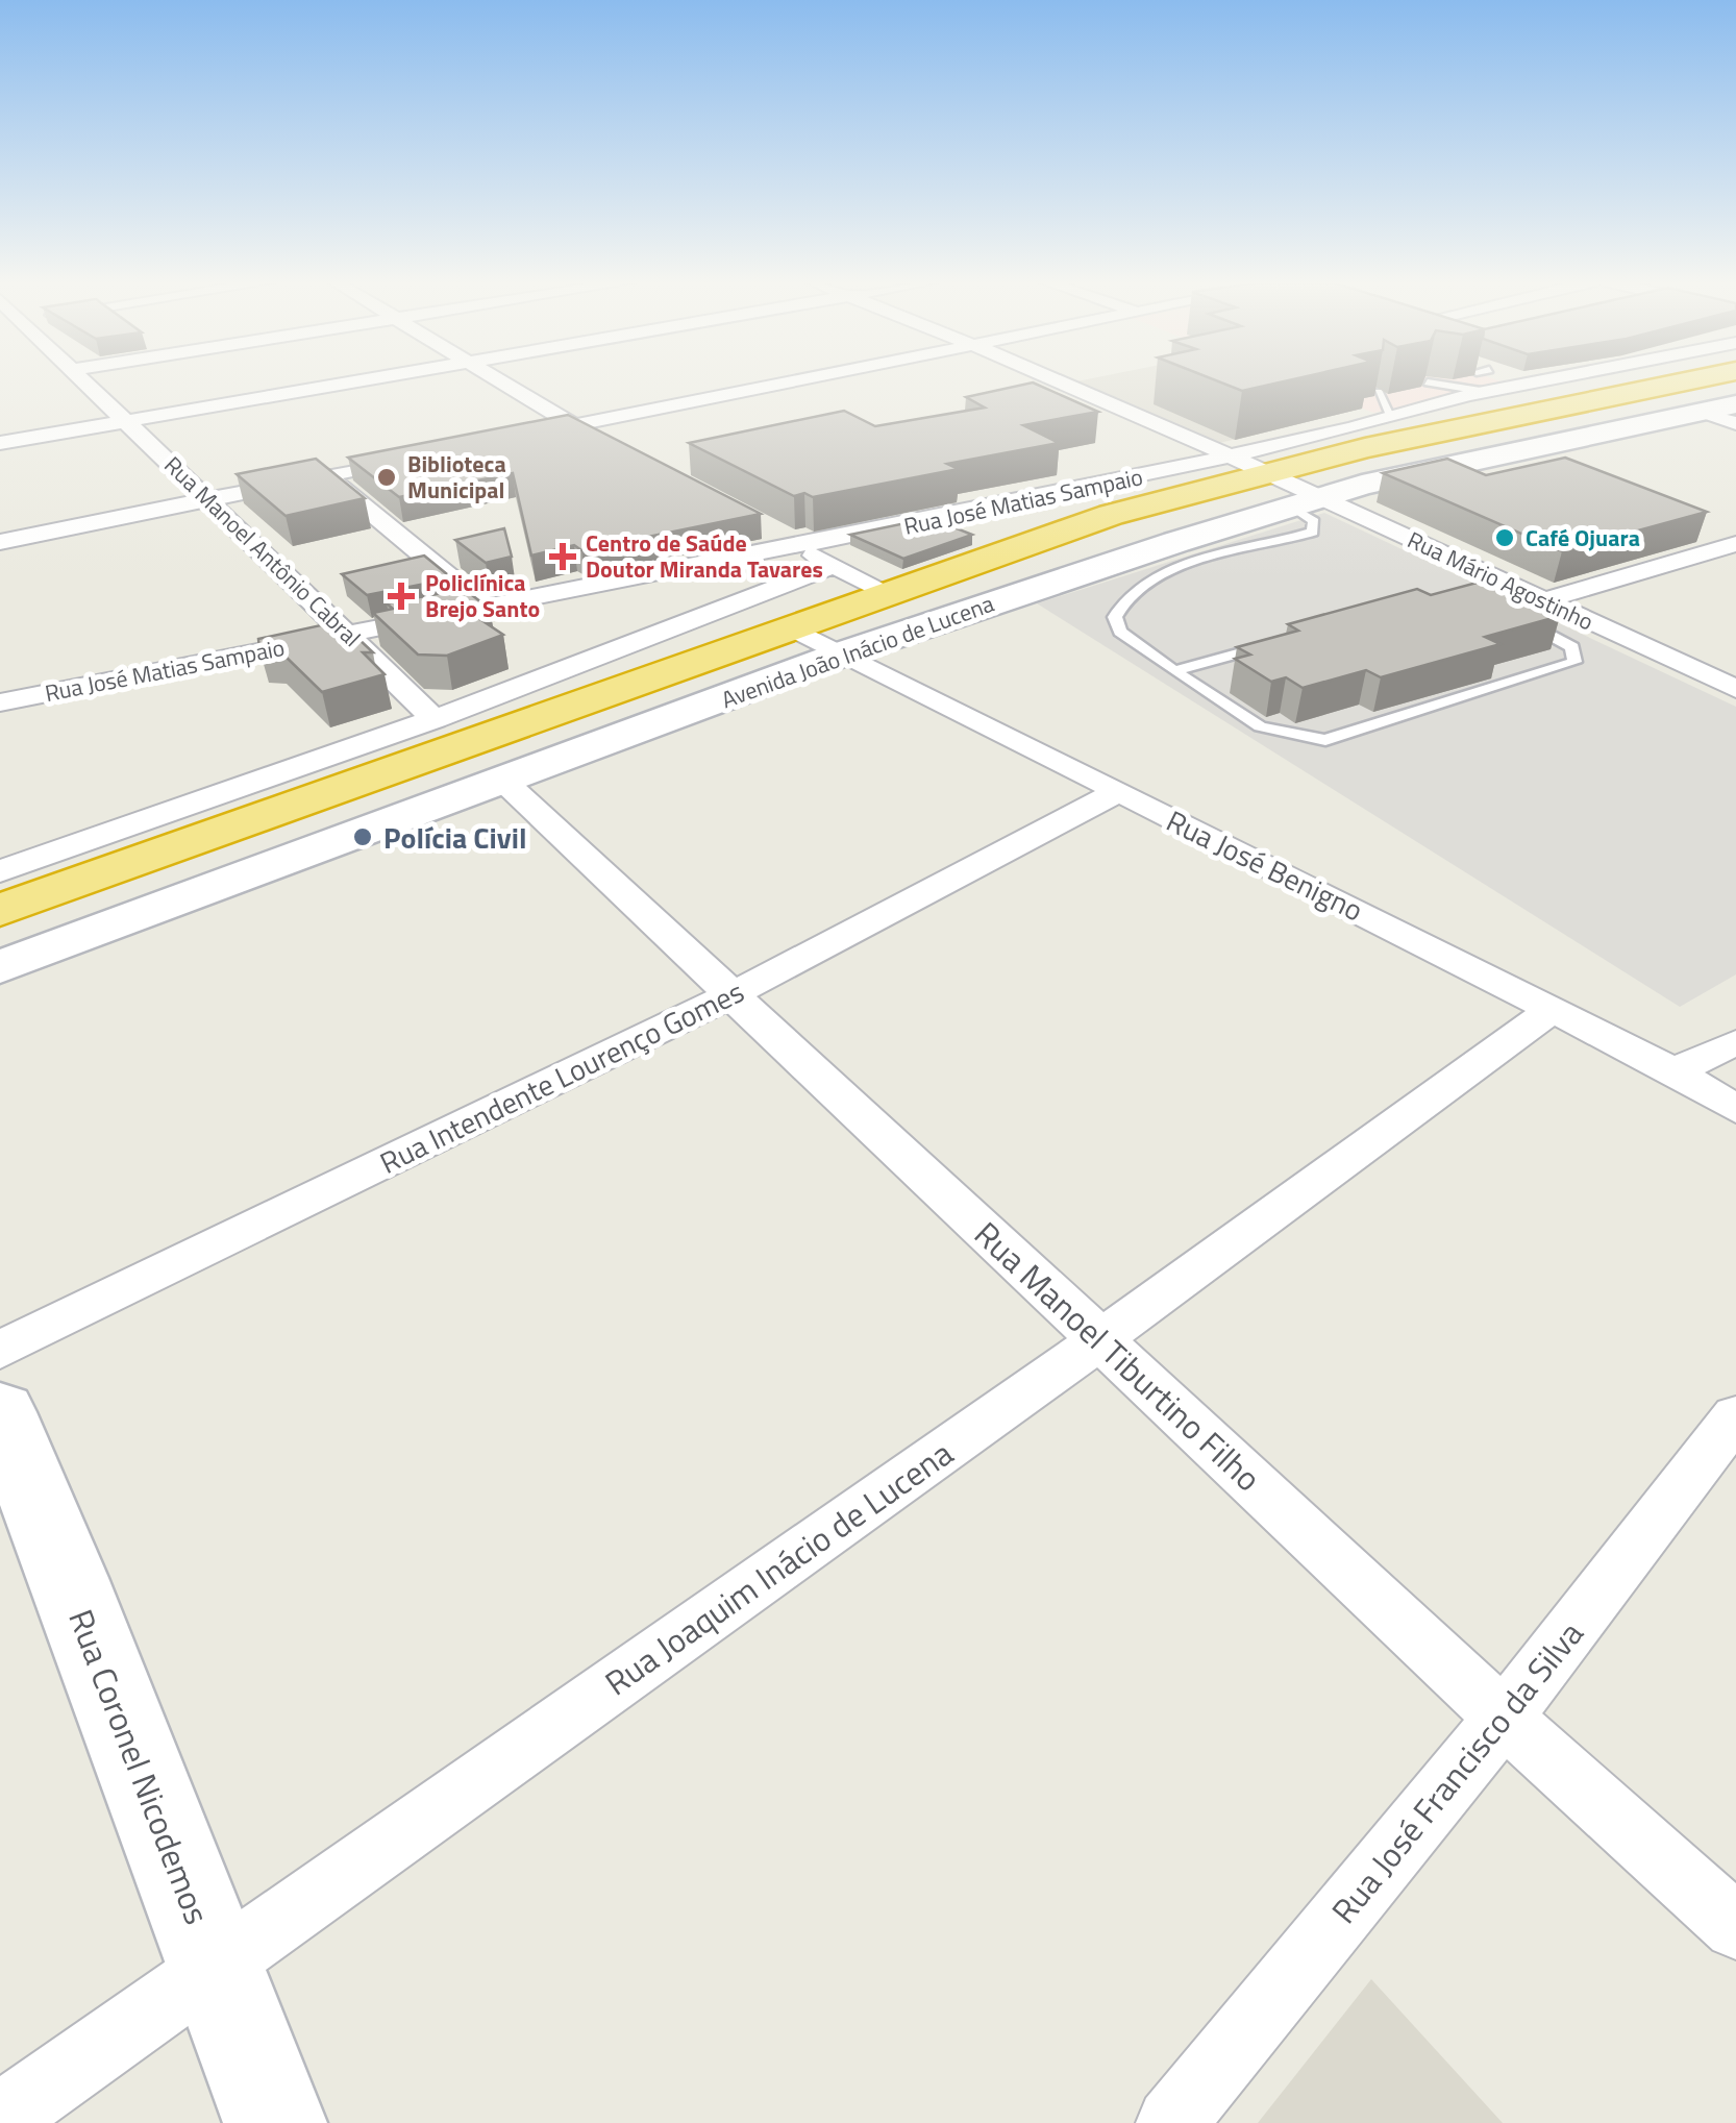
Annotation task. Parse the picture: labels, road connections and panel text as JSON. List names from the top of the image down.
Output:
{
  "streets": {
    "highway": ["Avenida João Inácio de Lucena"],
    "street": [
      "Rua José Matias Sampaio",
      "Rua Manoel Antônio Cabral",
      "Rua Mário Agostinho",
      "Rua José Benigno",
      "Rua Intendente Lourenço Gomes",
      "Rua Manoel Tiburtino Filho",
      "Rua Joaquim Inácio de Lucena",
      "Rua Coronel Nicodemos",
      "Rua José Francisco da Silva"
    ]
  },
  "crossings": [
    ["Rua José Matias Sampaio", "Rua Manoel Antônio Cabral"],
    ["Rua José Matias Sampaio", "Rua Mário Agostinho"],
    ["Rua José Matias Sampaio", "Avenida João Inácio de Lucena"],
    ["Rua Mário Agostinho", "Avenida João Inácio de Lucena"],
    ["Avenida João Inácio de Lucena", "Rua José Benigno"],
    ["Avenida João Inácio de Lucena", "Rua Manoel Tiburtino Filho"],
    ["Rua José Benigno", "Rua Intendente Lourenço Gomes"],
    ["Rua José Benigno", "Rua Joaquim Inácio de Lucena"],
    ["Rua Intendente Lourenço Gomes", "Rua Manoel Tiburtino Filho"],
    ["Rua Manoel Tiburtino Filho", "Rua Joaquim Inácio de Lucena"],
    ["Rua Manoel Tiburtino Filho", "Rua José Francisco da Silva"],
    ["Rua Joaquim Inácio de Lucena", "Rua Coronel Nicodemos"]
  ],
  "places": {
    "other": ["Biblioteca Municipal", "Café Ojuara", "Polícia Civil"],
    "health": ["Centro de Saúde Doutor Miranda Tavares", "Policlínica Brejo Santo"]
  }
}
